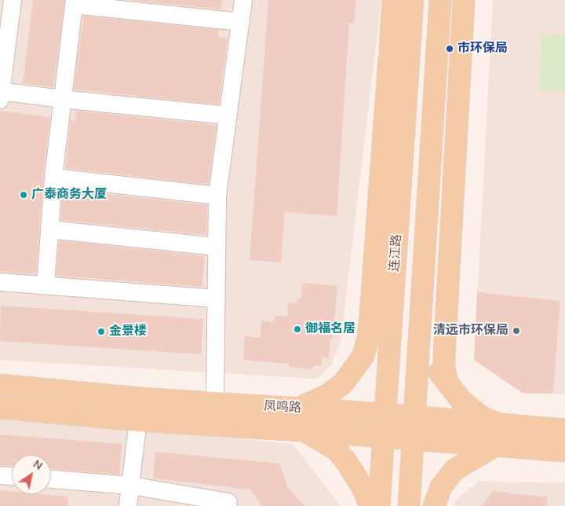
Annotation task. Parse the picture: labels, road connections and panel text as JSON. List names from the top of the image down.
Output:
{
  "streets": {
    "main road": ["连江路", "凤鸣路"]
  },
  "crossings": [
    ["连江路", "凤鸣路"]
  ],
  "places": [
    "市环保局",
    "广泰商务大厦",
    "御福名居",
    "清远市环保局",
    "金景楼"
  ],
  "north": "top right"
}
